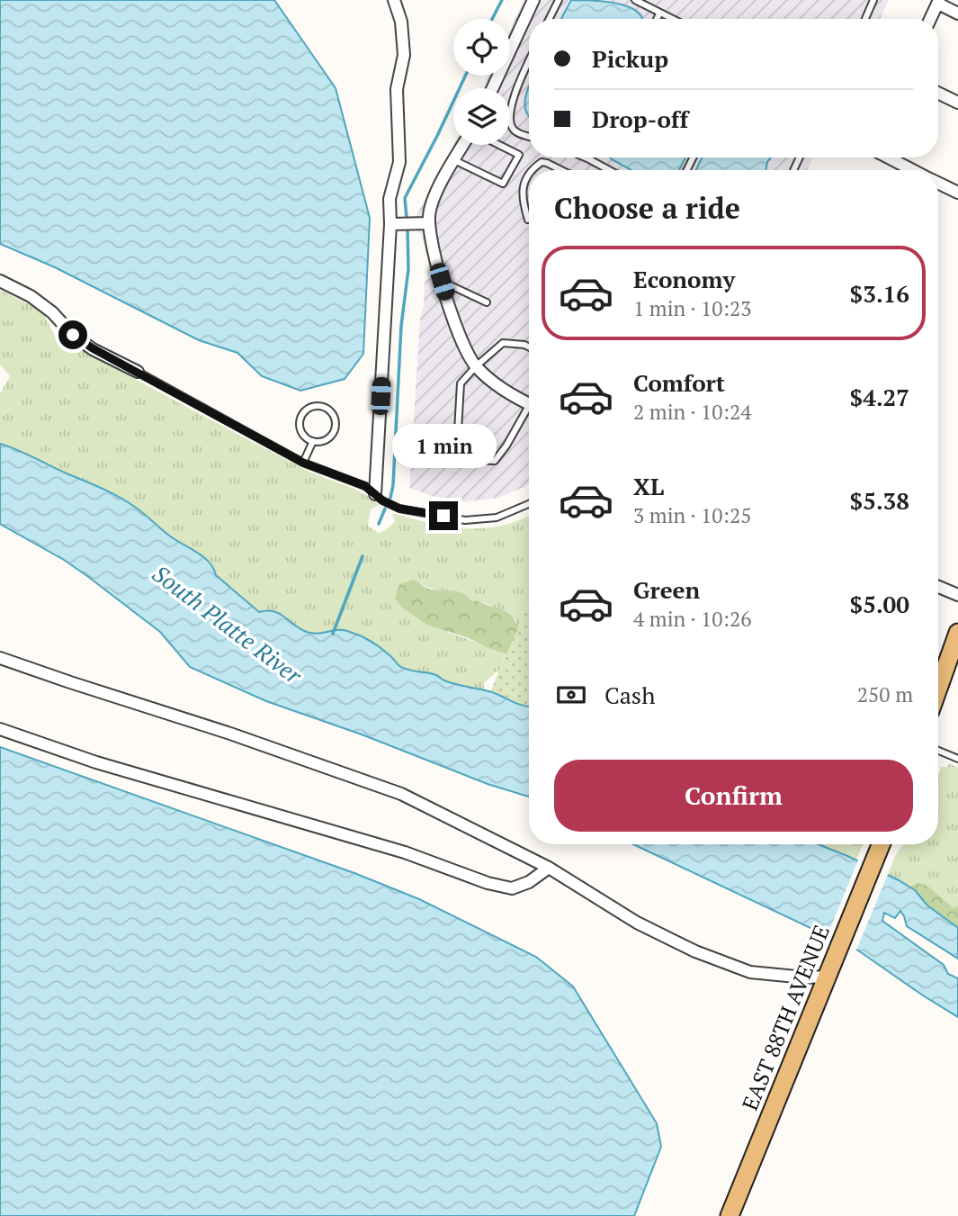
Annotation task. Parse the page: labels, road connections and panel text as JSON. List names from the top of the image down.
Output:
{
  "streets": {
    "main road": ["EAST 88TH AVENUE"]
  },
  "water": ["South Platte River"],
  "page": {
    "banner": ["Pickup", "Drop-off"],
    "heading": "Choose a ride",
    "list": [
      {
        "name": "Economy",
        "note": "1 min · 10:23",
        "value": "$3.16"
      },
      {
        "name": "Comfort",
        "note": "2 min · 10:24",
        "value": "$4.27"
      },
      {
        "name": "XL",
        "note": "3 min · 10:25",
        "value": "$5.38"
      },
      {
        "name": "Green",
        "note": "4 min · 10:26",
        "value": "$5.00"
      }
    ],
    "bubble": "1 min",
    "pay": ["Cash", "250 m"],
    "buttons": "Confirm"
  }
}
